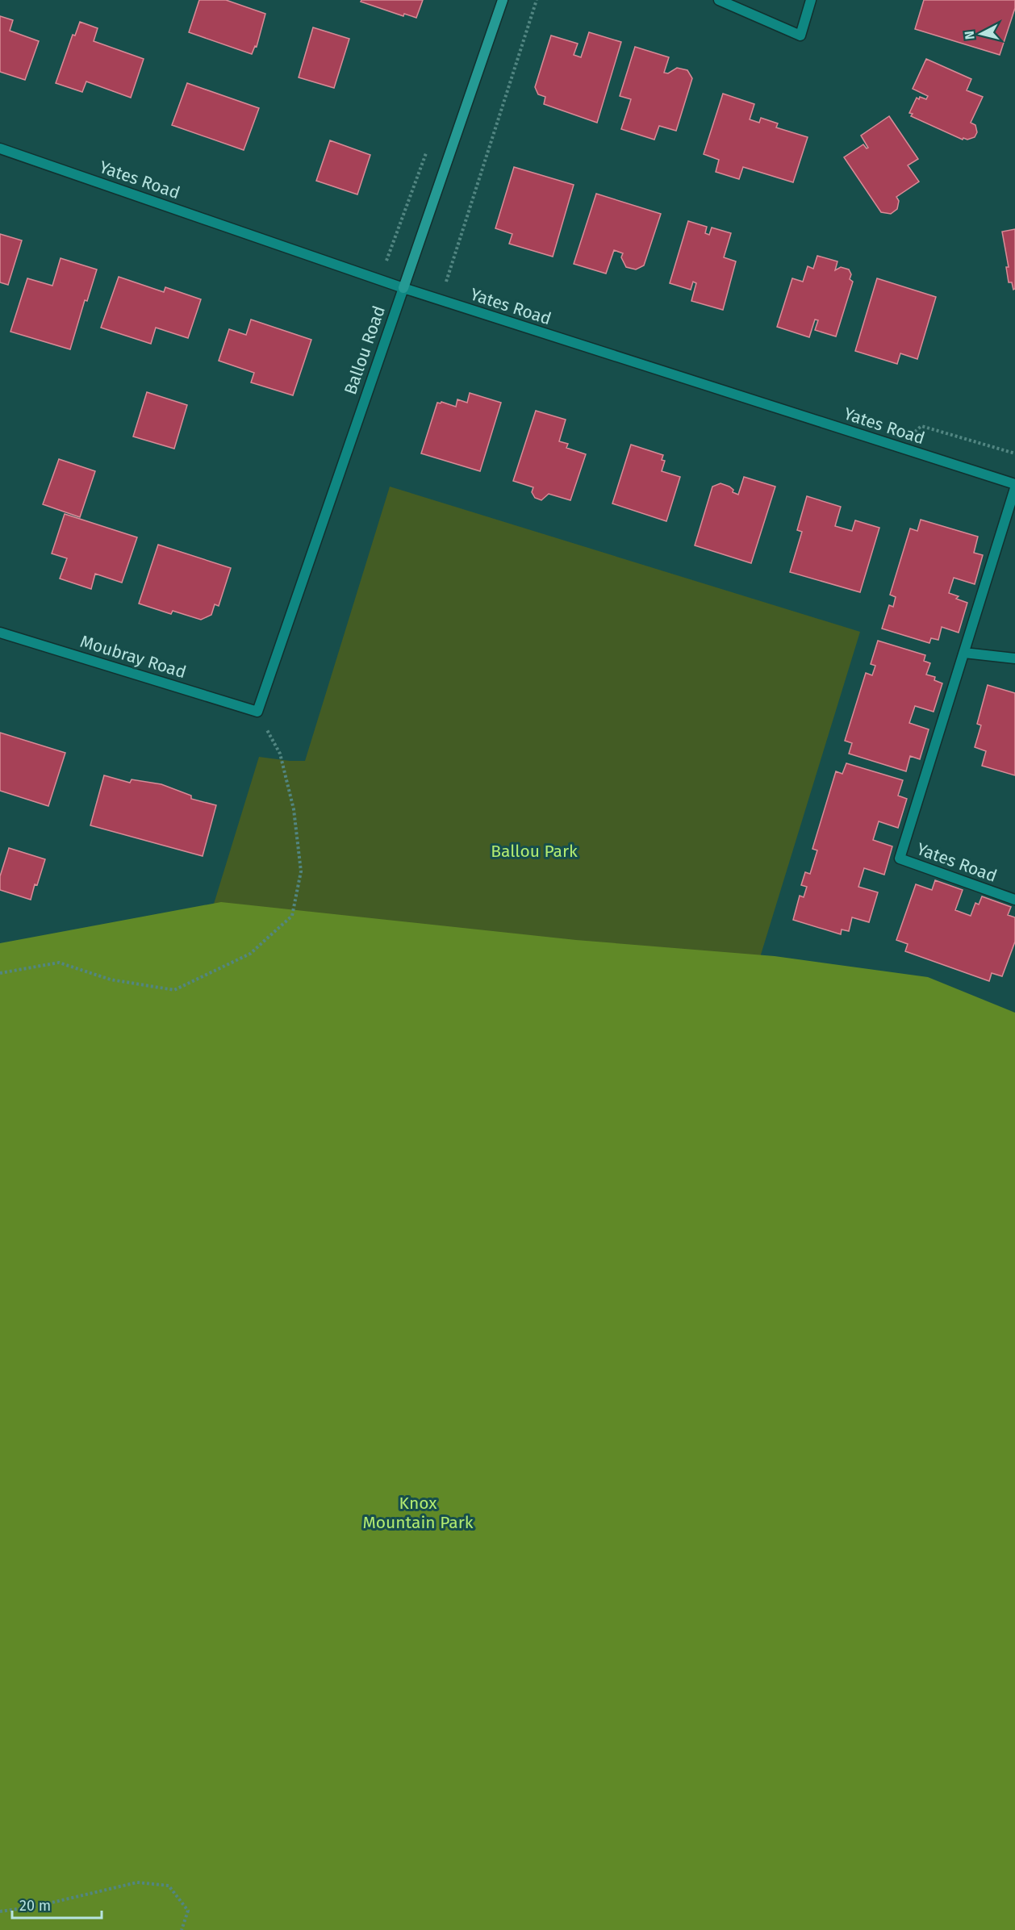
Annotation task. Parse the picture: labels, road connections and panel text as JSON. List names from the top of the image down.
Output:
{
  "streets": {
    "street": ["Yates Road", "Ballou Road", "Moubray Road"]
  },
  "crossings": [
    ["Yates Road", "Ballou Road"],
    ["Ballou Road", "Moubray Road"]
  ],
  "parks": ["Ballou Park", "Knox Mountain Park"],
  "scale_bar": "20 m",
  "north": "left"
}
